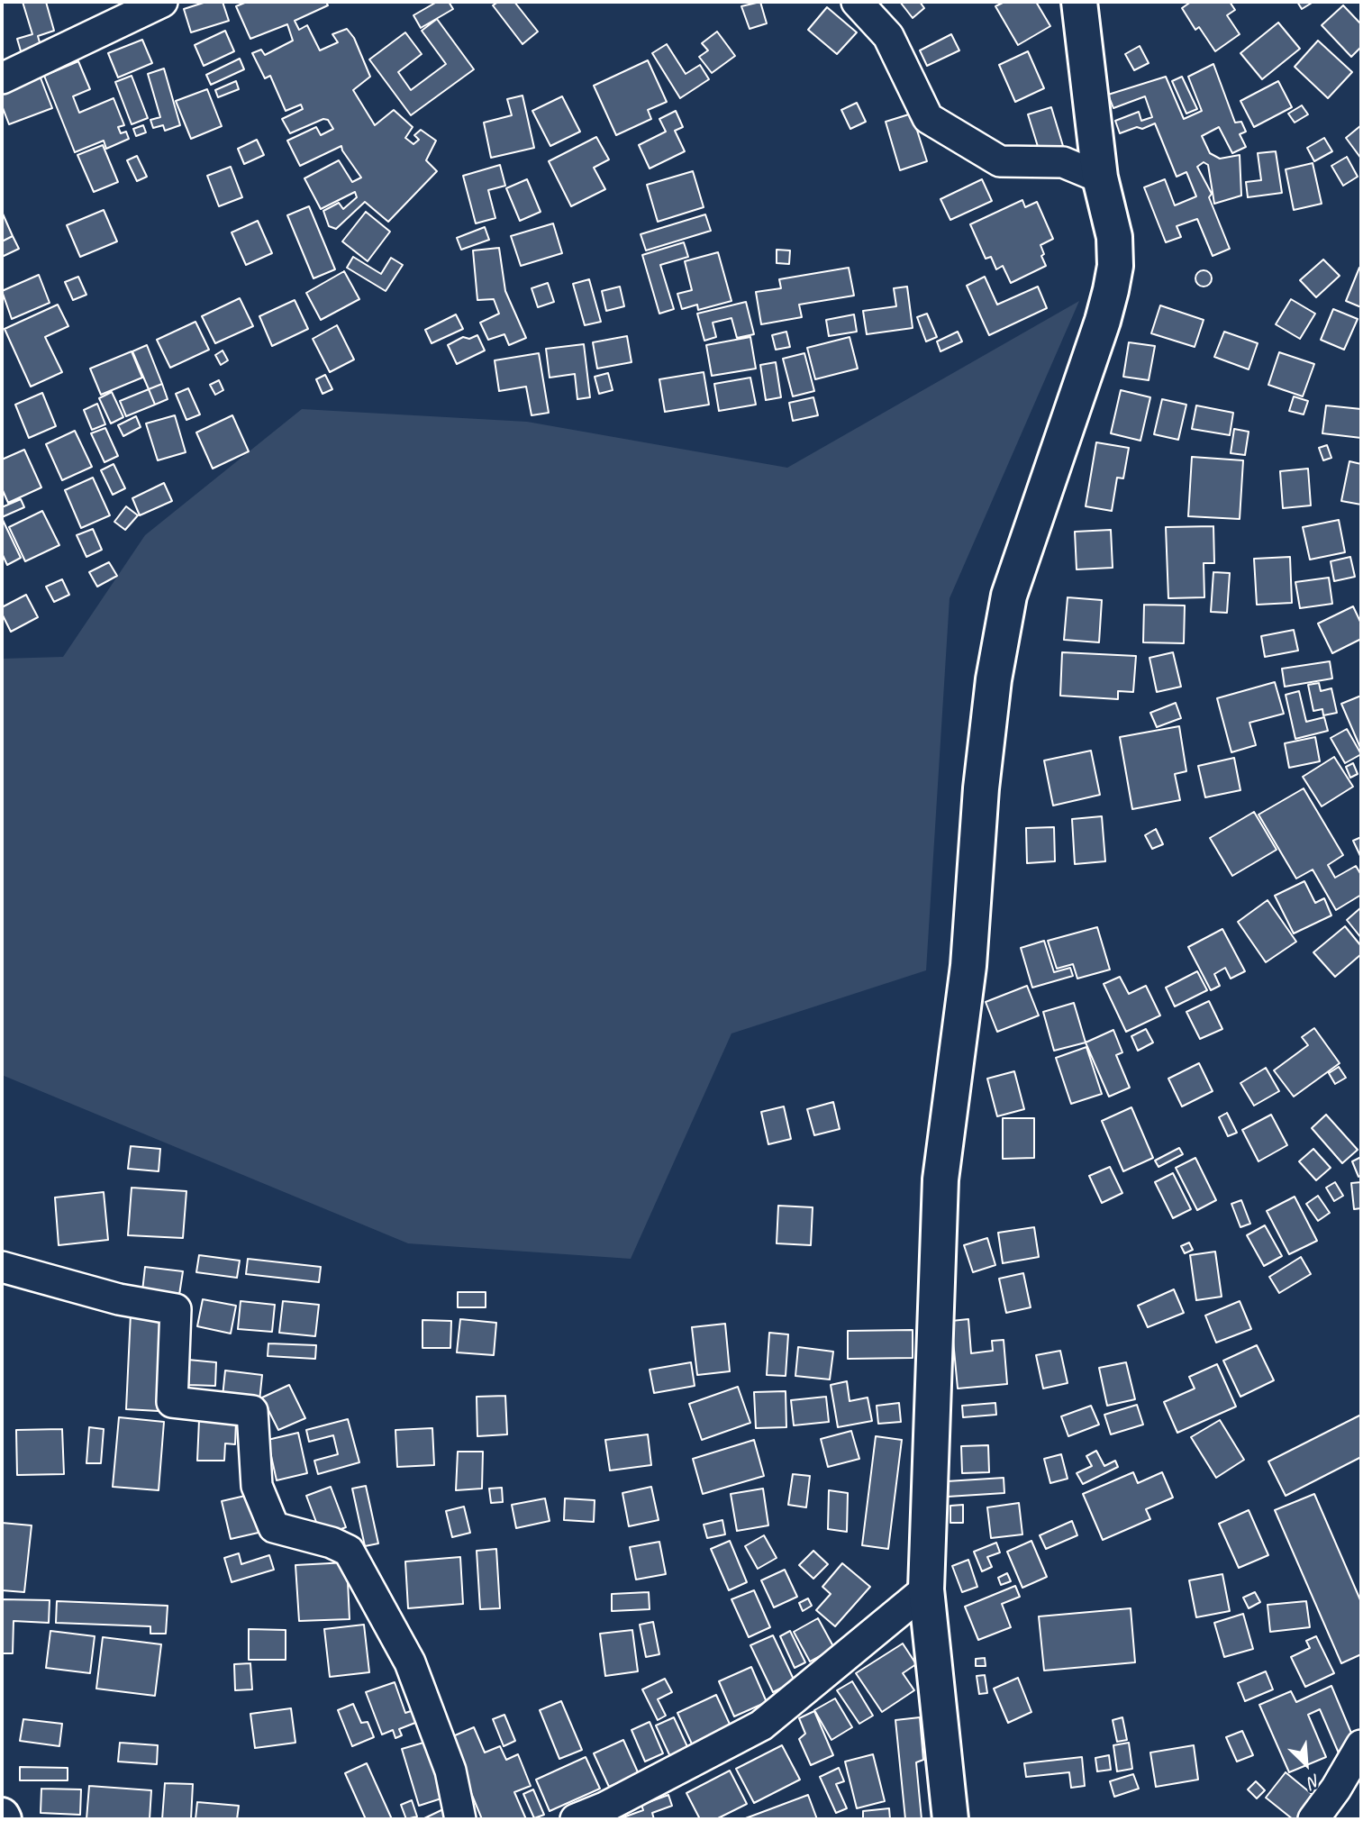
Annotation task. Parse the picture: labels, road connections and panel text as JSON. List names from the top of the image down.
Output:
{
  "north": "bottom right"
}
